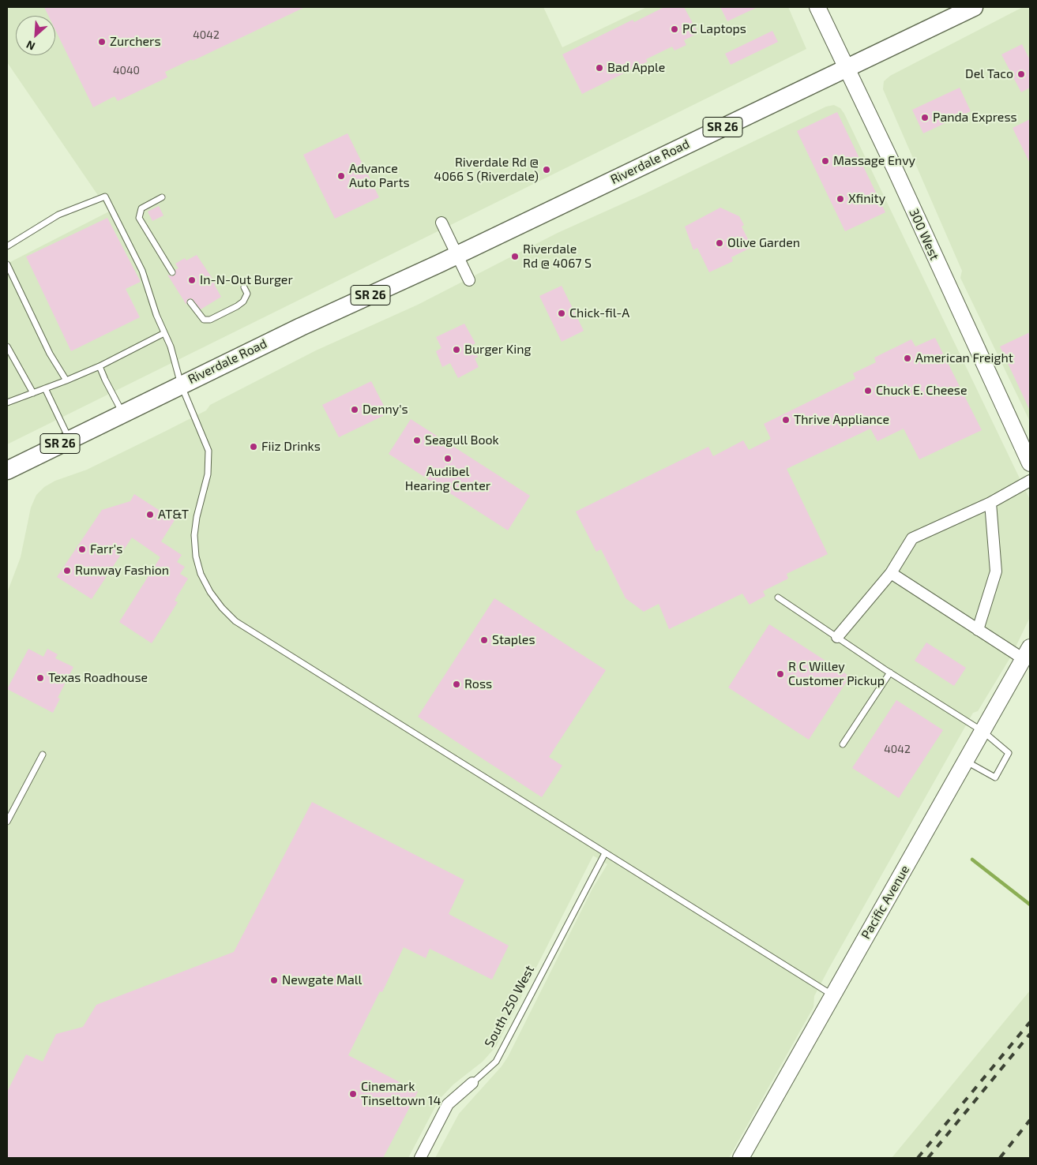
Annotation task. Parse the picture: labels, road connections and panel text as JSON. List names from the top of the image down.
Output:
{
  "streets": {
    "main road": ["SR 26", "Riverdale Road"],
    "street": ["300 West", "Pacific Avenue", "South 250 West"]
  },
  "crossings": [
    ["SR 26", "Riverdale Road"],
    ["SR 26", "300 West"],
    ["Riverdale Road", "300 West"]
  ],
  "places": [
    "PC Laptops",
    "Zurchers",
    "Bad Apple",
    "Del Taco",
    "Panda Express",
    "Massage Envy",
    "Riverdale Rd @ 4066 S (Riverdale)",
    "Advance Auto Parts",
    "Xfinity",
    "Olive Garden",
    "Riverdale Rd @ 4067 S",
    "In-N-Out Burger",
    "Chick-fil-A",
    "Burger King",
    "American Freight",
    "Chuck E. Cheese",
    "Denny's",
    "Thrive Appliance",
    "Seagull Book",
    "Fiiz Drinks",
    "Audibel Hearing Center",
    "AT&T",
    "Farr's",
    "Runway Fashion",
    "Staples",
    "R C Willey Customer Pickup",
    "Texas Roadhouse",
    "Ross",
    "Newgate Mall",
    "Cinemark Tinseltown 14"
  ],
  "house_numbers": ["4042", "4040", "4042"],
  "north": "bottom left"
}
